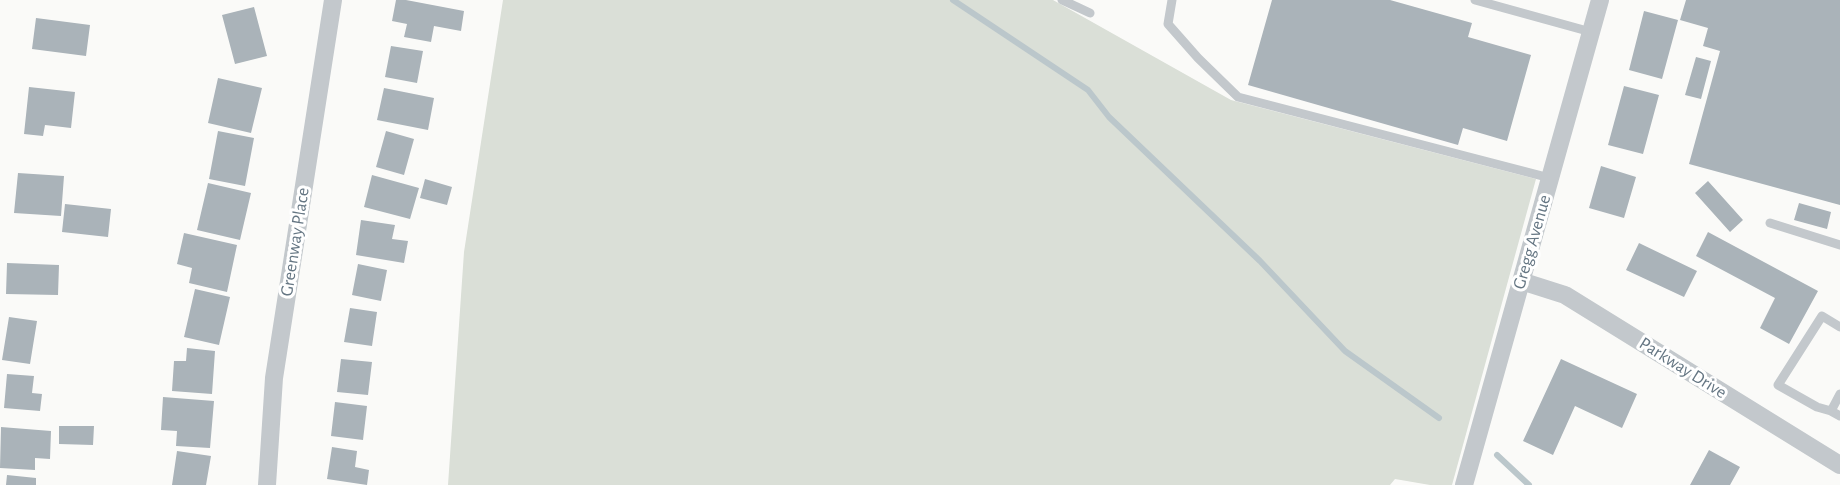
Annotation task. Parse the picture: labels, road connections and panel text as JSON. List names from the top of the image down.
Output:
{
  "streets": {
    "street": ["Greenway Place", "Gregg Avenue", "Parkway Drive"]
  },
  "crossings": [
    ["Gregg Avenue", "Parkway Drive"]
  ]
}
